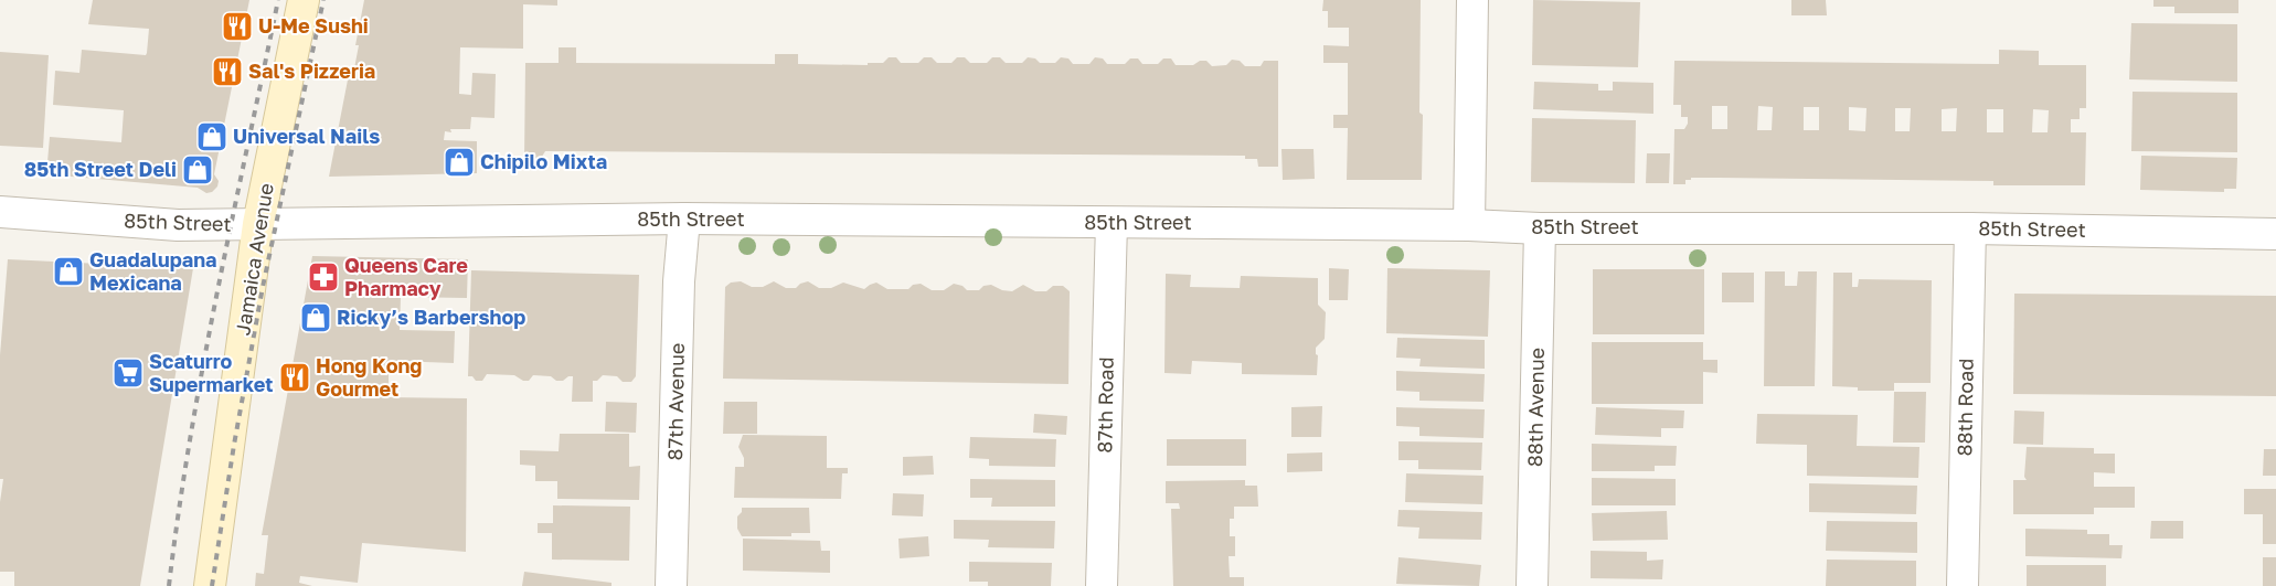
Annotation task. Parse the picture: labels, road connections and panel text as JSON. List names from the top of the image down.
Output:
{
  "streets": {
    "main road": ["Jamaica Avenue"],
    "street": [
      "85th Street",
      "87th Avenue",
      "87th Road",
      "88th Avenue",
      "88th Road"
    ]
  },
  "crossings": [
    ["85th Street", "Jamaica Avenue"],
    ["85th Street", "87th Avenue"],
    ["85th Street", "87th Road"],
    ["85th Street", "88th Avenue"],
    ["85th Street", "88th Road"]
  ],
  "places": {
    "restaurant": ["U-Me Sushi", "Sal's Pizzeria", "Hong Kong Gourmet"],
    "shop": [
      "Universal Nails",
      "Chipilo Mixta",
      "85th Street Deli",
      "Guadalupana Mexicana",
      "Ricky’s Barbershop"
    ],
    "pharmacy": ["Queens Care Pharmacy"],
    "supermarket": ["Scaturro Supermarket"]
  }
}
